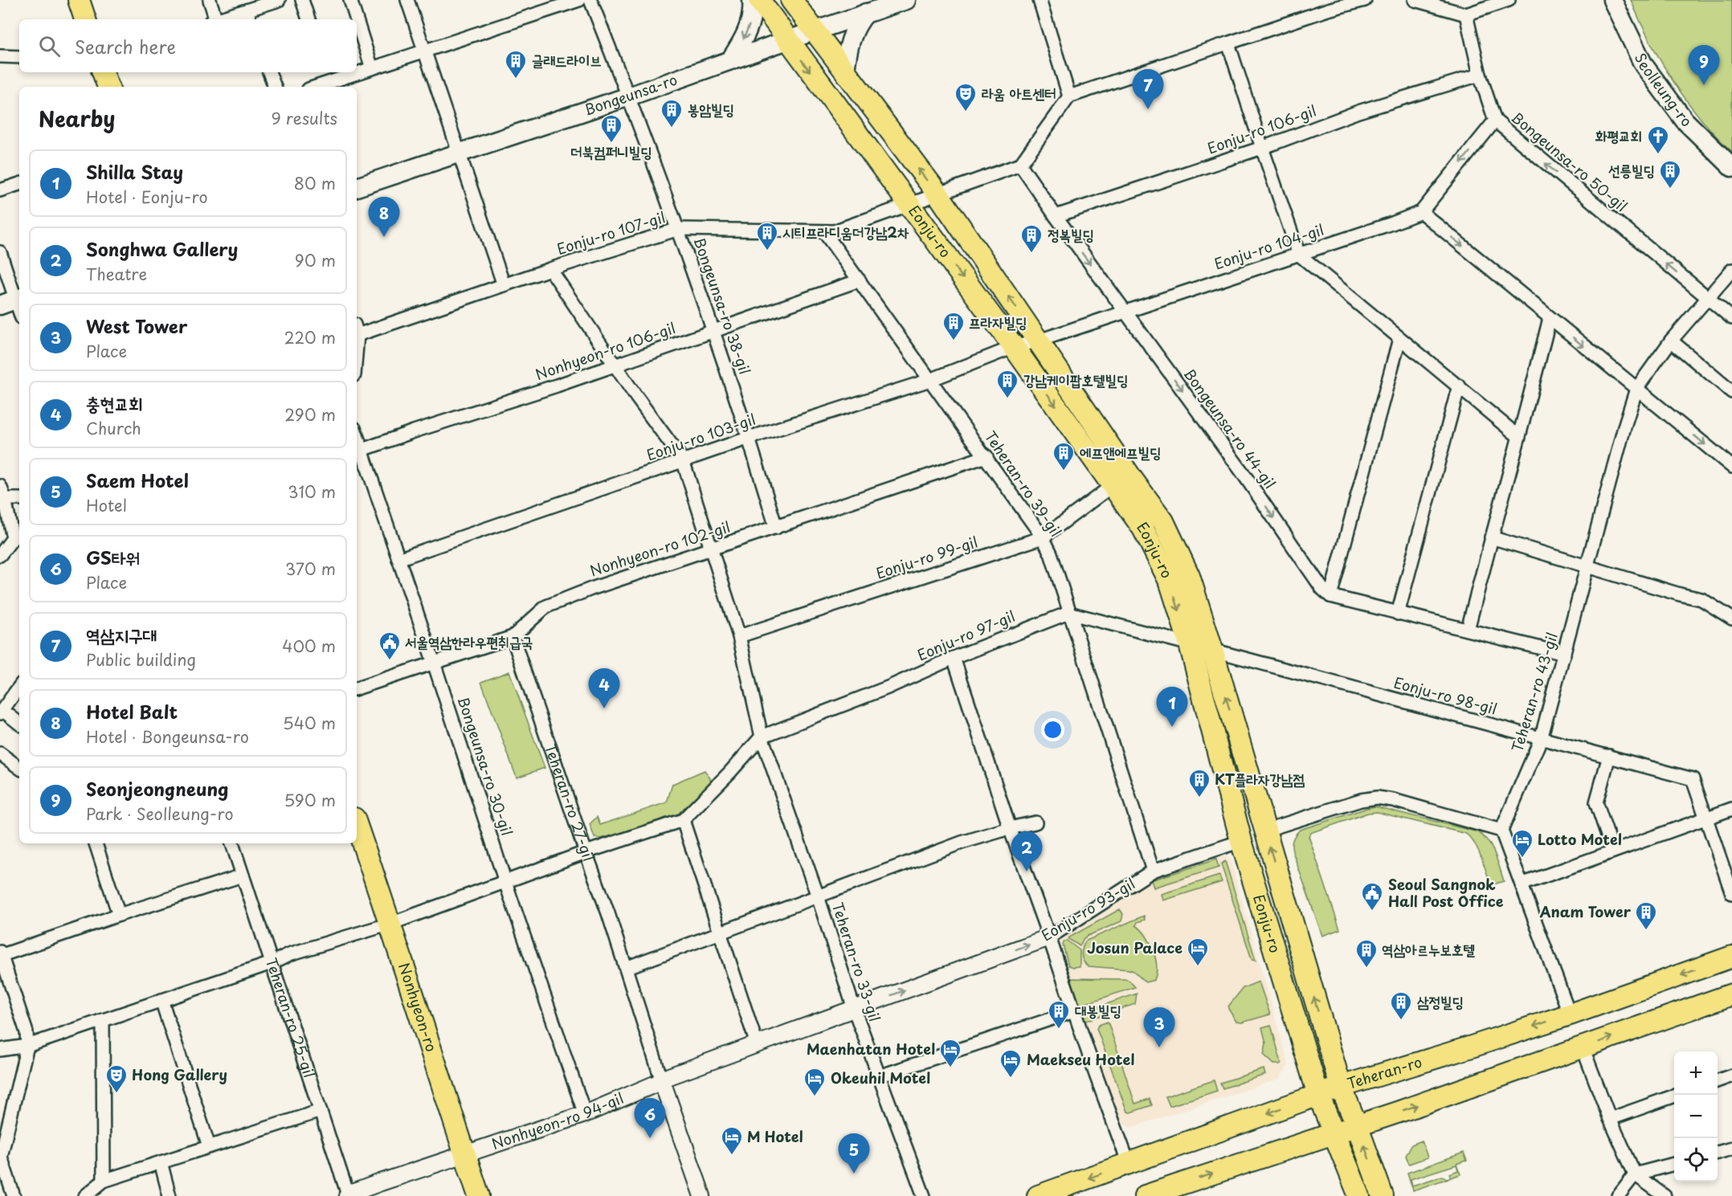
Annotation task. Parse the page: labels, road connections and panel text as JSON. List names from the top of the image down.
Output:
{
  "streets": {
    "main road": [
      "Seolleung-ro",
      "Bongeunsa-ro",
      "Eonju-ro",
      "Nonhyeon-ro",
      "Teheran-ro"
    ],
    "street": [
      "Eonju-ro 106-gil",
      "Bongeunsa-ro 50-gil",
      "Eonju-ro 107-gil",
      "Eonju-ro 104-gil",
      "Bongeunsa-ro 38-gil",
      "Nonhyeon-ro 106-gil",
      "Bongeunsa-ro 44-gil",
      "Eonju-ro 103-gil",
      "Teheran-ro 39-gil",
      "Nonhyeon-ro 102-gil",
      "Eonju-ro 99-gil",
      "Eonju-ro 97-gil",
      "Teheran-ro 43-gil",
      "Eonju-ro 98-gil",
      "Bongeunsa-ro 30-gil",
      "Teheran-ro 27-gil",
      "Eonju-ro 93-gil",
      "Teheran-ro 33-gil",
      "Teheran-ro 25-gil",
      "Nonhyeon-ro 94-gil"
    ]
  },
  "crossings": [
    ["Bongeunsa-ro", "Eonju-ro"],
    ["Bongeunsa-ro", "Bongeunsa-ro 38-gil"],
    ["Eonju-ro 106-gil", "Bongeunsa-ro 50-gil"],
    ["Eonju-ro 106-gil", "Bongeunsa-ro 44-gil"],
    ["Bongeunsa-ro 50-gil", "Teheran-ro 43-gil"],
    ["Eonju-ro", "Eonju-ro 107-gil"],
    ["Eonju-ro", "Eonju-ro 104-gil"],
    ["Eonju-ro", "Eonju-ro 103-gil"],
    ["Eonju-ro", "Eonju-ro 99-gil"],
    ["Eonju-ro", "Eonju-ro 98-gil"],
    ["Eonju-ro", "Eonju-ro 93-gil"],
    ["Eonju-ro", "Teheran-ro"],
    ["Eonju-ro 107-gil", "Bongeunsa-ro 38-gil"],
    ["Eonju-ro 107-gil", "Bongeunsa-ro 44-gil"],
    ["Eonju-ro 107-gil", "Teheran-ro 39-gil"],
    ["Eonju-ro 107-gil", "Teheran-ro 33-gil"],
    ["Eonju-ro 104-gil", "Bongeunsa-ro 44-gil"],
    ["Eonju-ro 104-gil", "Eonju-ro 103-gil"],
    ["Bongeunsa-ro 38-gil", "Nonhyeon-ro 106-gil"],
    ["Bongeunsa-ro 38-gil", "Eonju-ro 103-gil"],
    ["Bongeunsa-ro 38-gil", "Nonhyeon-ro 102-gil"],
    ["Nonhyeon-ro 106-gil", "Teheran-ro 39-gil"],
    ["Nonhyeon-ro 106-gil", "Bongeunsa-ro 30-gil"],
    ["Nonhyeon-ro 106-gil", "Teheran-ro 33-gil"],
    ["Eonju-ro 103-gil", "Teheran-ro 39-gil"],
    ["Eonju-ro 103-gil", "Bongeunsa-ro 30-gil"],
    ["Eonju-ro 103-gil", "Teheran-ro 33-gil"],
    ["Teheran-ro 39-gil", "Nonhyeon-ro 102-gil"],
    ["Teheran-ro 39-gil", "Eonju-ro 99-gil"],
    ["Teheran-ro 39-gil", "Eonju-ro 97-gil"],
    ["Teheran-ro 39-gil", "Eonju-ro 93-gil"],
    ["Nonhyeon-ro 102-gil", "Bongeunsa-ro 30-gil"],
    ["Nonhyeon-ro 102-gil", "Teheran-ro 27-gil"],
    ["Nonhyeon-ro 102-gil", "Teheran-ro 33-gil"],
    ["Eonju-ro 99-gil", "Teheran-ro 33-gil"],
    ["Eonju-ro 97-gil", "Teheran-ro 33-gil"],
    ["Teheran-ro 43-gil", "Eonju-ro 98-gil"],
    ["Bongeunsa-ro 30-gil", "Nonhyeon-ro 94-gil"],
    ["Teheran-ro 27-gil", "Nonhyeon-ro 94-gil"],
    ["Eonju-ro 93-gil", "Teheran-ro 33-gil"],
    ["Eonju-ro 93-gil", "Nonhyeon-ro 94-gil"],
    ["Teheran-ro 33-gil", "Nonhyeon-ro 94-gil"],
    ["Nonhyeon-ro", "Nonhyeon-ro 94-gil"],
    ["Teheran-ro 25-gil", "Nonhyeon-ro 94-gil"]
  ],
  "one_way": ["Bongeunsa-ro 50-gil", "Bongeunsa-ro 44-gil"],
  "places": {
    "building": [
      "글래드라이브",
      "봉암빌딩",
      "더북컴퍼니빌딩",
      "선릉빌딩",
      "시티프라디움더강남2차",
      "정복빌딩",
      "프라자빌딩",
      "강남케이팝호텔빌딩",
      "에프앤에프빌딩",
      "KT플라자강남점",
      "Anam Tower",
      "역삼아르누보호텔",
      "삼정빌딩",
      "대봉빌딩"
    ],
    "theatre": ["라움 아트센터", "Hong Gallery"],
    "church": ["화평교회"],
    "public building": ["서울역삼한라우편취급국", "Seoul Sangnok Hall Post Office"],
    "hotel": [
      "Lotto Motel",
      "Josun Palace",
      "Maenhatan Hotel",
      "Maekseu Hotel",
      "Okeuhil Motel",
      "M Hotel"
    ]
  },
  "page": {
    "search": "Search here",
    "pins": [
      "9",
      "7",
      "8",
      "4",
      "1",
      "2",
      "3",
      "6",
      "5"
    ],
    "heading": ["Nearby", "9 results"],
    "list": [
      {
        "mark": "1",
        "name": "Shilla Stay",
        "note": "Hotel · Eonju-ro",
        "value": "80 m"
      },
      {
        "mark": "2",
        "name": "Songhwa Gallery",
        "note": "Theatre",
        "value": "90 m"
      },
      {
        "mark": "3",
        "name": "West Tower",
        "note": "Place",
        "value": "220 m"
      },
      {
        "mark": "4",
        "name": "충현교회",
        "note": "Church",
        "value": "290 m"
      },
      {
        "mark": "5",
        "name": "Saem Hotel",
        "note": "Hotel",
        "value": "310 m"
      },
      {
        "mark": "6",
        "name": "GS타워",
        "note": "Place",
        "value": "370 m"
      },
      {
        "mark": "7",
        "name": "역삼지구대",
        "note": "Public building",
        "value": "400 m"
      },
      {
        "mark": "8",
        "name": "Hotel Balt",
        "note": "Hotel · Bongeunsa-ro",
        "value": "540 m"
      },
      {
        "mark": "9",
        "name": "Seonjeongneung",
        "note": "Park · Seolleung-ro",
        "value": "590 m"
      }
    ],
    "map_buttons": ["+", "−"]
  }
}
